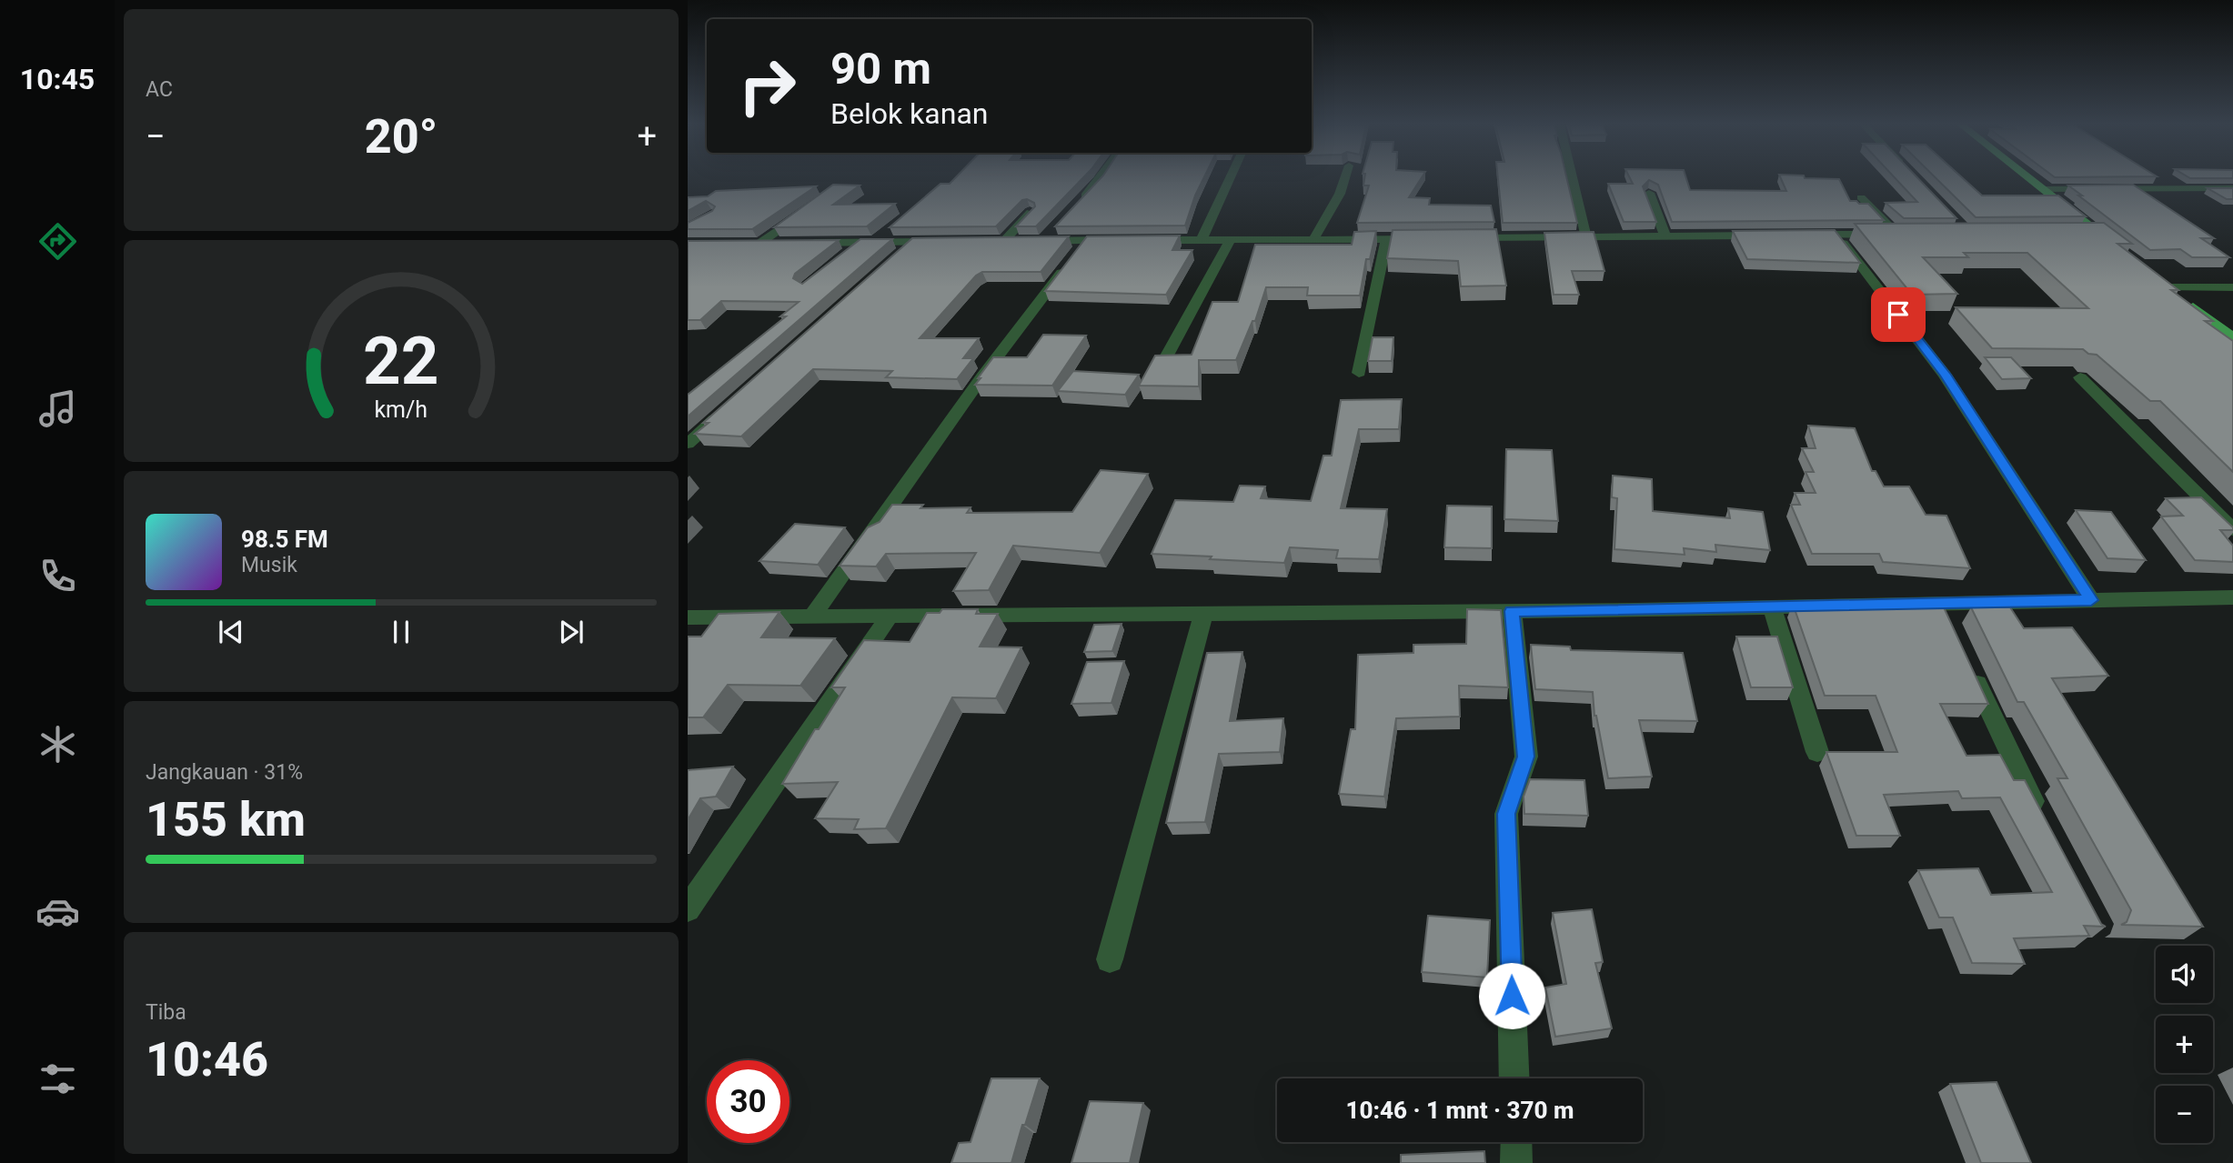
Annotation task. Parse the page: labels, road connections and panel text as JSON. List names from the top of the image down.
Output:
{
  "page": {
    "tabs": "10:45",
    "tile": [
      "AC",
      ["Jangkauan · 31%", "155 km"],
      ["Tiba", "10:46"]
    ],
    "turn": ["90 m", "Belok kanan"],
    "heat": ["−", "20°", "+"],
    "song": ["98.5 FM", "Musik"],
    "map_buttons": ["+", "−"],
    "limit": "30",
    "trip": "10:46 · 1 mnt · 370 m",
    "gauge": ["22", "km/h"]
  }
}
